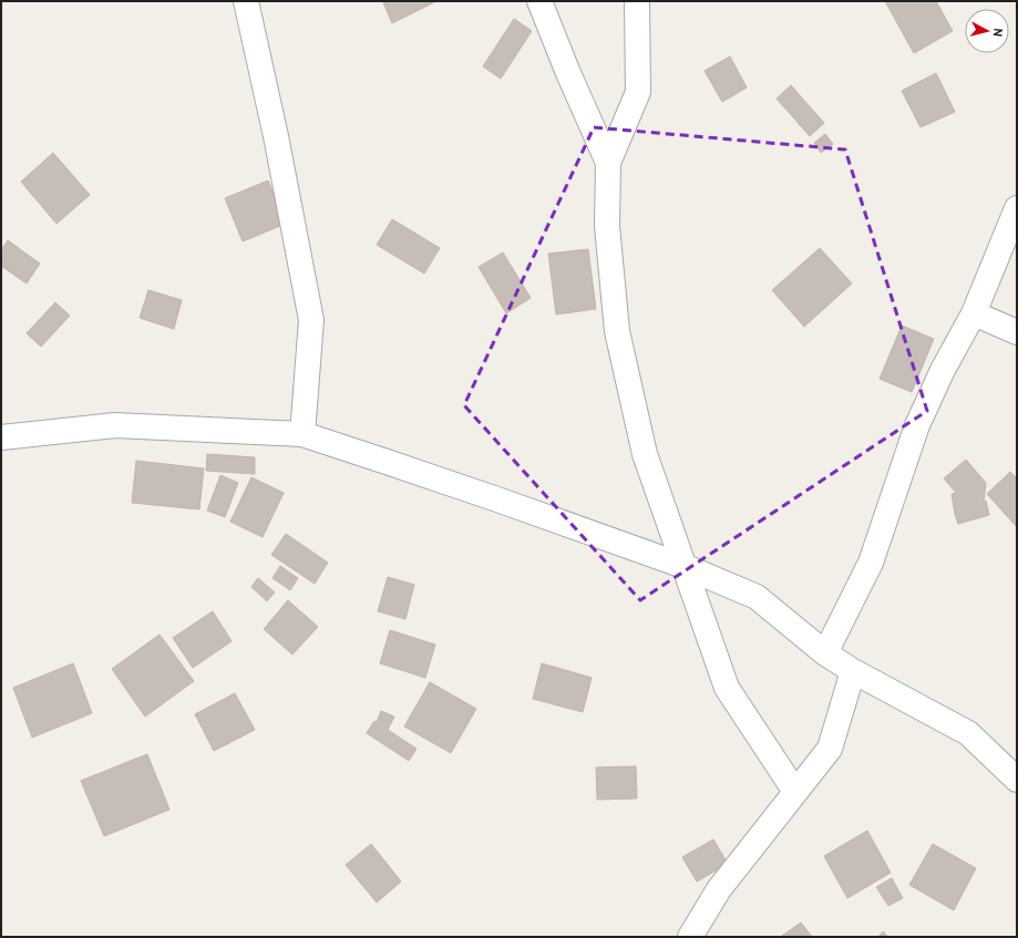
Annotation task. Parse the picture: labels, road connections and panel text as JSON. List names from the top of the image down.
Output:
{
  "north": "right"
}
